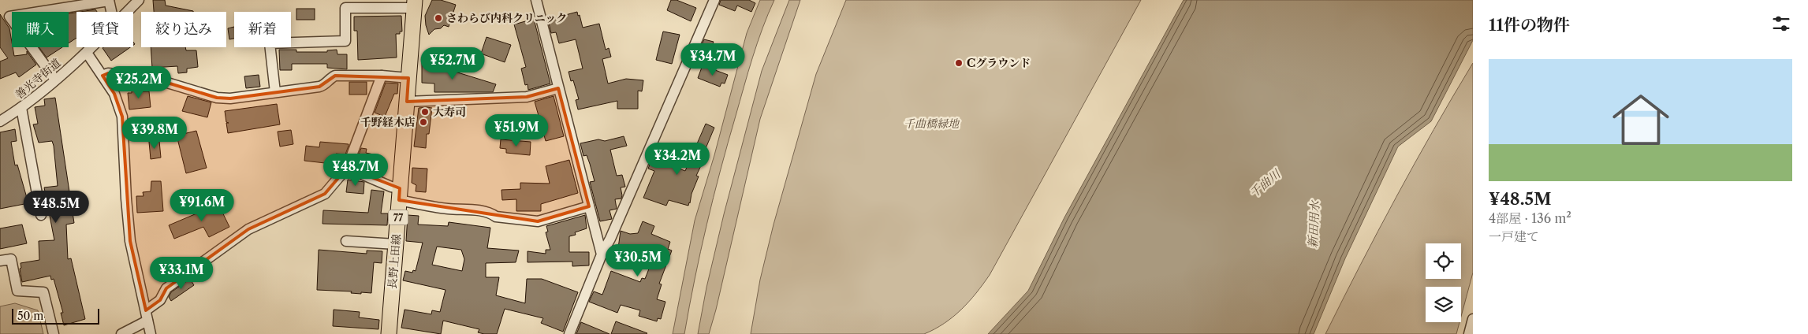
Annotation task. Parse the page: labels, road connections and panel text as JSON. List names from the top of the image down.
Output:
{
  "streets": {
    "main road": ["77", "長野上田線"],
    "street": ["善光寺街道"]
  },
  "water": ["千曲川", "新田用水"],
  "parks": ["千曲橋緑地"],
  "places": [
    "さわらび内科クリニック",
    "Cグラウンド",
    "大寿司",
    "千野経木店"
  ],
  "scale_bar": "50 m",
  "page": {
    "heading": "11件の物件",
    "chip": [
      "購入",
      "賃貸",
      "絞り込み",
      "新着"
    ],
    "price": [
      "¥34.7M",
      "¥52.7M",
      "¥25.2M",
      "¥51.9M",
      "¥39.8M",
      "¥34.2M",
      "¥48.7M",
      "¥91.6M",
      "¥48.5M",
      "¥30.5M",
      "¥33.1M"
    ],
    "list": [
      {
        "name": "¥48.5M",
        "note": "4部屋 · 136 m² · 一戸建て"
      }
    ],
    "scale": "50 m"
  }
}
